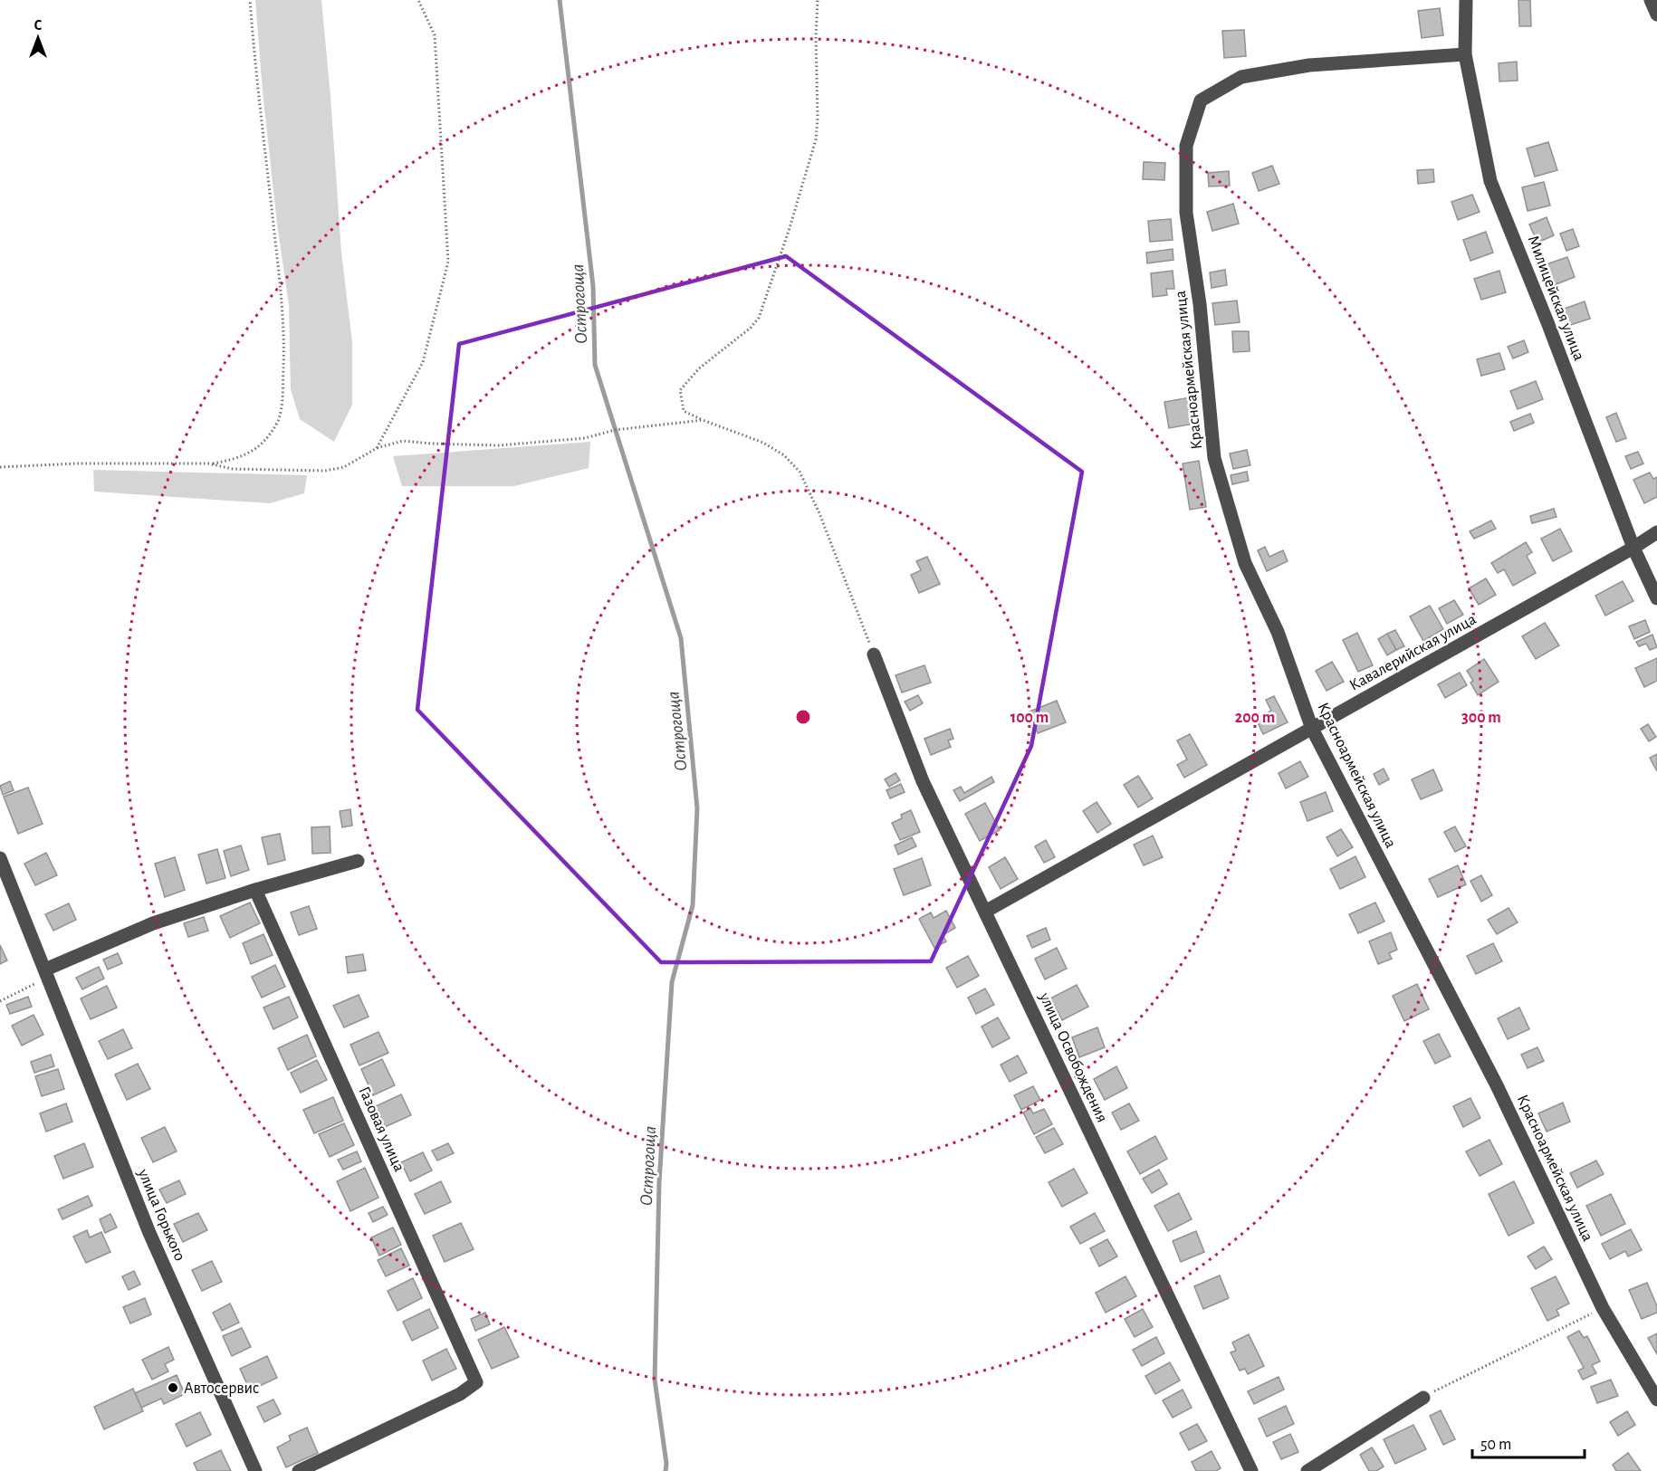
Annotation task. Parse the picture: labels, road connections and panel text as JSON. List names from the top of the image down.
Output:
{
  "streets": {
    "street": [
      "Милицейская улица",
      "Красноармейская улица",
      "Кавалерийская улица",
      "улица Освобождения",
      "Газовая улица",
      "улица Горького"
    ]
  },
  "crossings": [
    ["Милицейская улица", "Красноармейская улица"],
    ["Милицейская улица", "Кавалерийская улица"],
    ["Красноармейская улица", "Кавалерийская улица"],
    ["Кавалерийская улица", "улица Освобождения"]
  ],
  "water": ["Острогоща"],
  "places": ["Автосервис"],
  "scale_bar": "50 m",
  "north": "top",
  "rings": ["100 m", "200 m", "300 m"]
}
